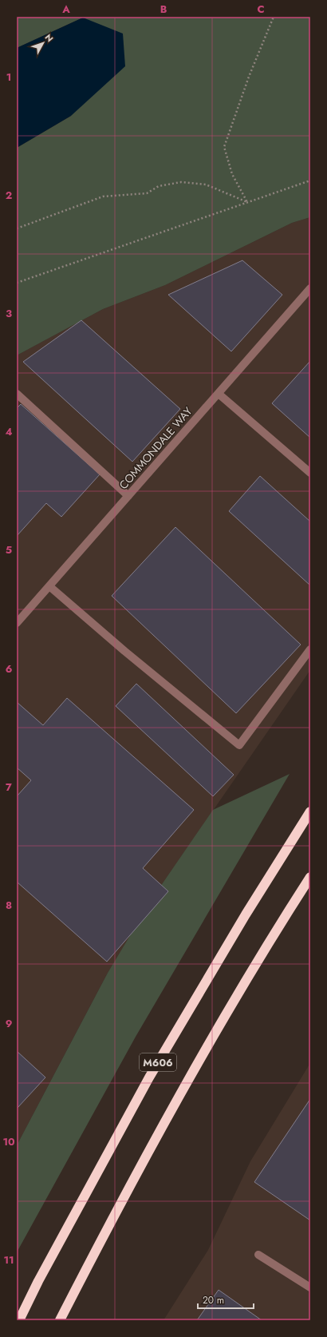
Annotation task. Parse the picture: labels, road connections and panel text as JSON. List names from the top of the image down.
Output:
{
  "streets": {
    "highway": ["M606"],
    "street": ["COMMONDALE WAY"]
  },
  "scale_bar": "20 m",
  "north": "top right",
  "grid": {
    "columns": ["A", "B", "C"],
    "rows": [
      "1",
      "2",
      "3",
      "4",
      "5",
      "6",
      "7",
      "8",
      "9",
      "10",
      "11"
    ]
  }
}
